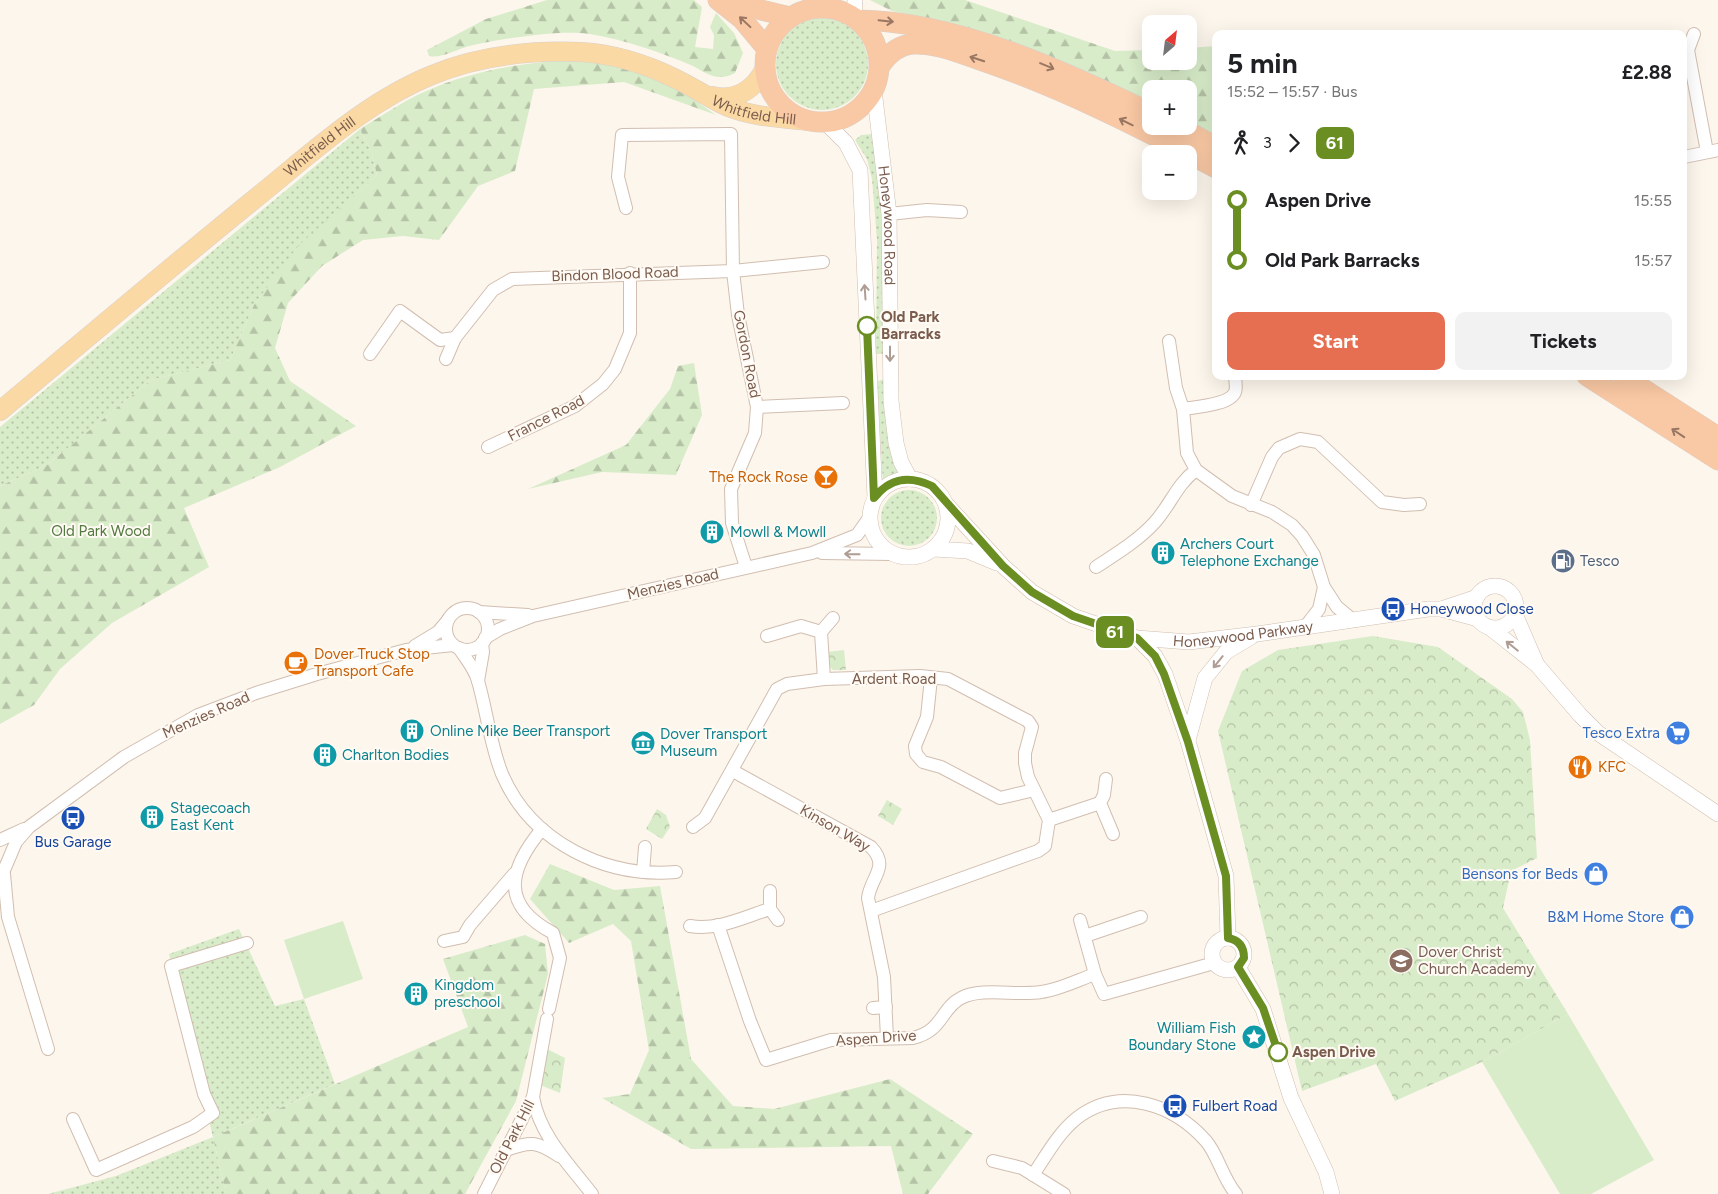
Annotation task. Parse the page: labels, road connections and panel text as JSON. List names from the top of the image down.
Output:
{
  "streets": {
    "main road": ["Whitfield Hill"],
    "street": [
      "Honeywood Road",
      "Bindon Blood Road",
      "Gordon Road",
      "France Road",
      "Menzies Road",
      "Honeywood Parkway",
      "Ardent Road",
      "Kinson Way",
      "Aspen Drive",
      "Old Park Hill"
    ]
  },
  "crossings": [
    ["Whitfield Hill", "Honeywood Road"],
    ["Honeywood Road", "Menzies Road"],
    ["Honeywood Road", "Honeywood Parkway"],
    ["Bindon Blood Road", "Gordon Road"],
    ["Bindon Blood Road", "France Road"],
    ["Gordon Road", "Menzies Road"],
    ["Menzies Road", "Honeywood Parkway"],
    ["Ardent Road", "Kinson Way"],
    ["Kinson Way", "Aspen Drive"]
  ],
  "parks": ["Old Park Wood"],
  "places": {
    "other": ["Old Park Barracks", "Aspen Drive"],
    "bar": ["The Rock Rose"],
    "building": [
      "Mowll & Mowll",
      "Archers Court Telephone Exchange",
      "Online Mike Beer Transport",
      "Charlton Bodies",
      "Stagecoach East Kent",
      "Kingdom preschool"
    ],
    "fuel station": ["Tesco"],
    "bus stop": ["Honeywood Close", "Bus Garage", "Fulbert Road"],
    "cafe": ["Dover Truck Stop Transport Cafe"],
    "supermarket": ["Tesco Extra"],
    "museum": ["Dover Transport Museum"],
    "restaurant": ["KFC"],
    "shop": ["Bensons for Beds", "B&M Home Store"],
    "school or university": ["Dover Christ Church Academy"],
    "place": ["William Fish Boundary Stone"]
  },
  "lines": ["bus line 61"],
  "north": "top right",
  "page": {
    "on_map": "61",
    "map_buttons": ["+", "−"],
    "heading": ["5 min", "15:52 – 15:57 · Bus", "£2.88"],
    "legs": ["3", "61"],
    "list": [
      {
        "name": "Aspen Drive",
        "value": "15:55"
      },
      {
        "name": "Old Park Barracks",
        "value": "15:57"
      }
    ],
    "buttons": ["Start", "Tickets"]
  }
}
